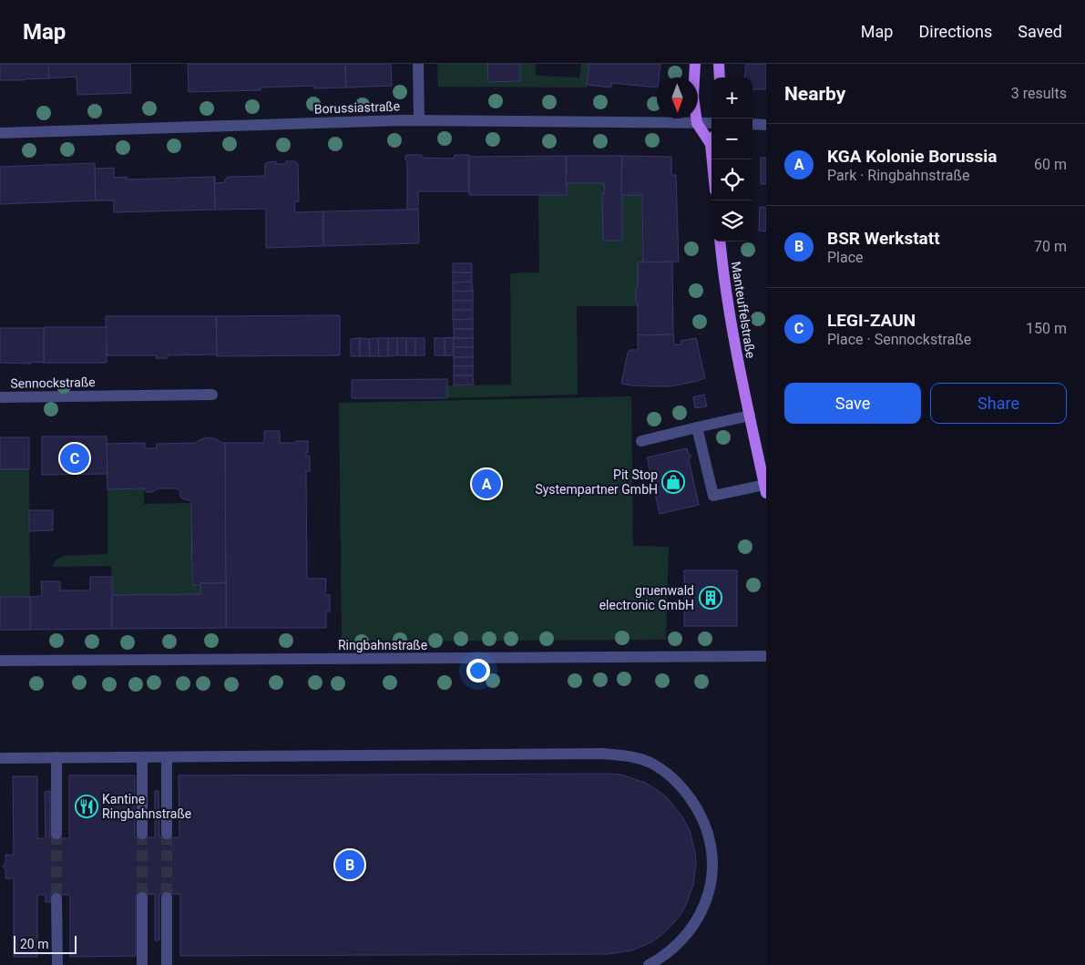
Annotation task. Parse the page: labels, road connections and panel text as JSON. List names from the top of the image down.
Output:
{
  "streets": {
    "main road": ["Manteuffelstraße"],
    "street": ["Borussiastraße", "Sennockstraße", "Ringbahnstraße"]
  },
  "places": {
    "shop": ["Pit Stop Systempartner GmbH"],
    "building": ["gruenwald electronic GmbH"],
    "restaurant": ["Kantine Ringbahnstraße"]
  },
  "scale_bar": "20 m",
  "north": "bottom",
  "page": {
    "header": "Map",
    "nav": ["Map", "Directions", "Saved"],
    "heading": ["Nearby", "3 results"],
    "map_buttons": ["+", "−"],
    "list": [
      {
        "mark": "A",
        "name": "KGA Kolonie Borussia",
        "note": "Park · Ringbahnstraße",
        "value": "60 m"
      },
      {
        "mark": "B",
        "name": "BSR Werkstatt",
        "note": "Place",
        "value": "70 m"
      },
      {
        "mark": "C",
        "name": "LEGI-ZAUN",
        "note": "Place · Sennockstraße",
        "value": "150 m"
      }
    ],
    "buttons": ["Save", "Share"],
    "pins": ["C", "A", "B"],
    "scale": "20 m"
  }
}
